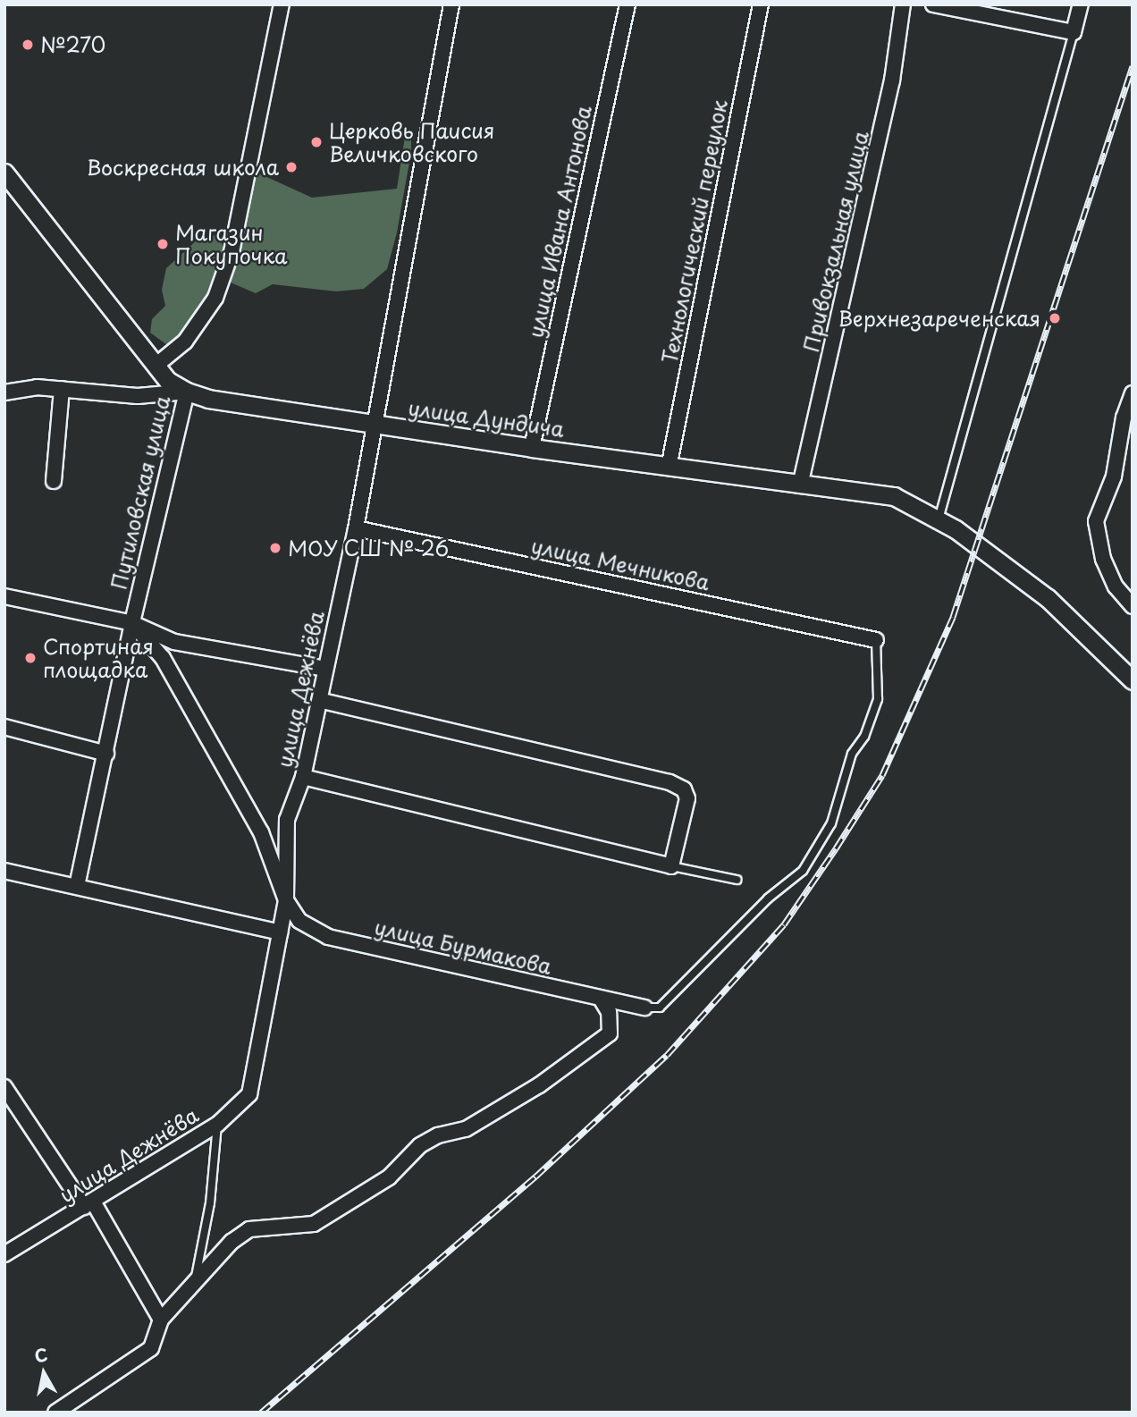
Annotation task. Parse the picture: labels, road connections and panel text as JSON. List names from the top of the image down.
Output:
{
  "streets": {
    "street": [
      "улица Ивана Антонова",
      "Технологический переулок",
      "Привокзальная улица",
      "улица Дундича",
      "Путиловская улица",
      "улица Мечникова",
      "улица Дежнёва",
      "улица Бурмакова"
    ]
  },
  "crossings": [
    ["улица Ивана Антонова", "улица Дундича"],
    ["Технологический переулок", "улица Дундича"],
    ["Привокзальная улица", "улица Дундича"],
    ["улица Дундича", "Путиловская улица"],
    ["улица Дундича", "улица Дежнёва"],
    ["улица Мечникова", "улица Дежнёва"],
    ["улица Дежнёва", "улица Бурмакова"]
  ],
  "places": [
    "№270",
    "Церковь Паисия Величковского",
    "Воскресная школа",
    "Магазин Покупочка",
    "Верхнезареченская",
    "МОУ СШ № 26",
    "Спортиная площадка"
  ],
  "north": "top"
}
